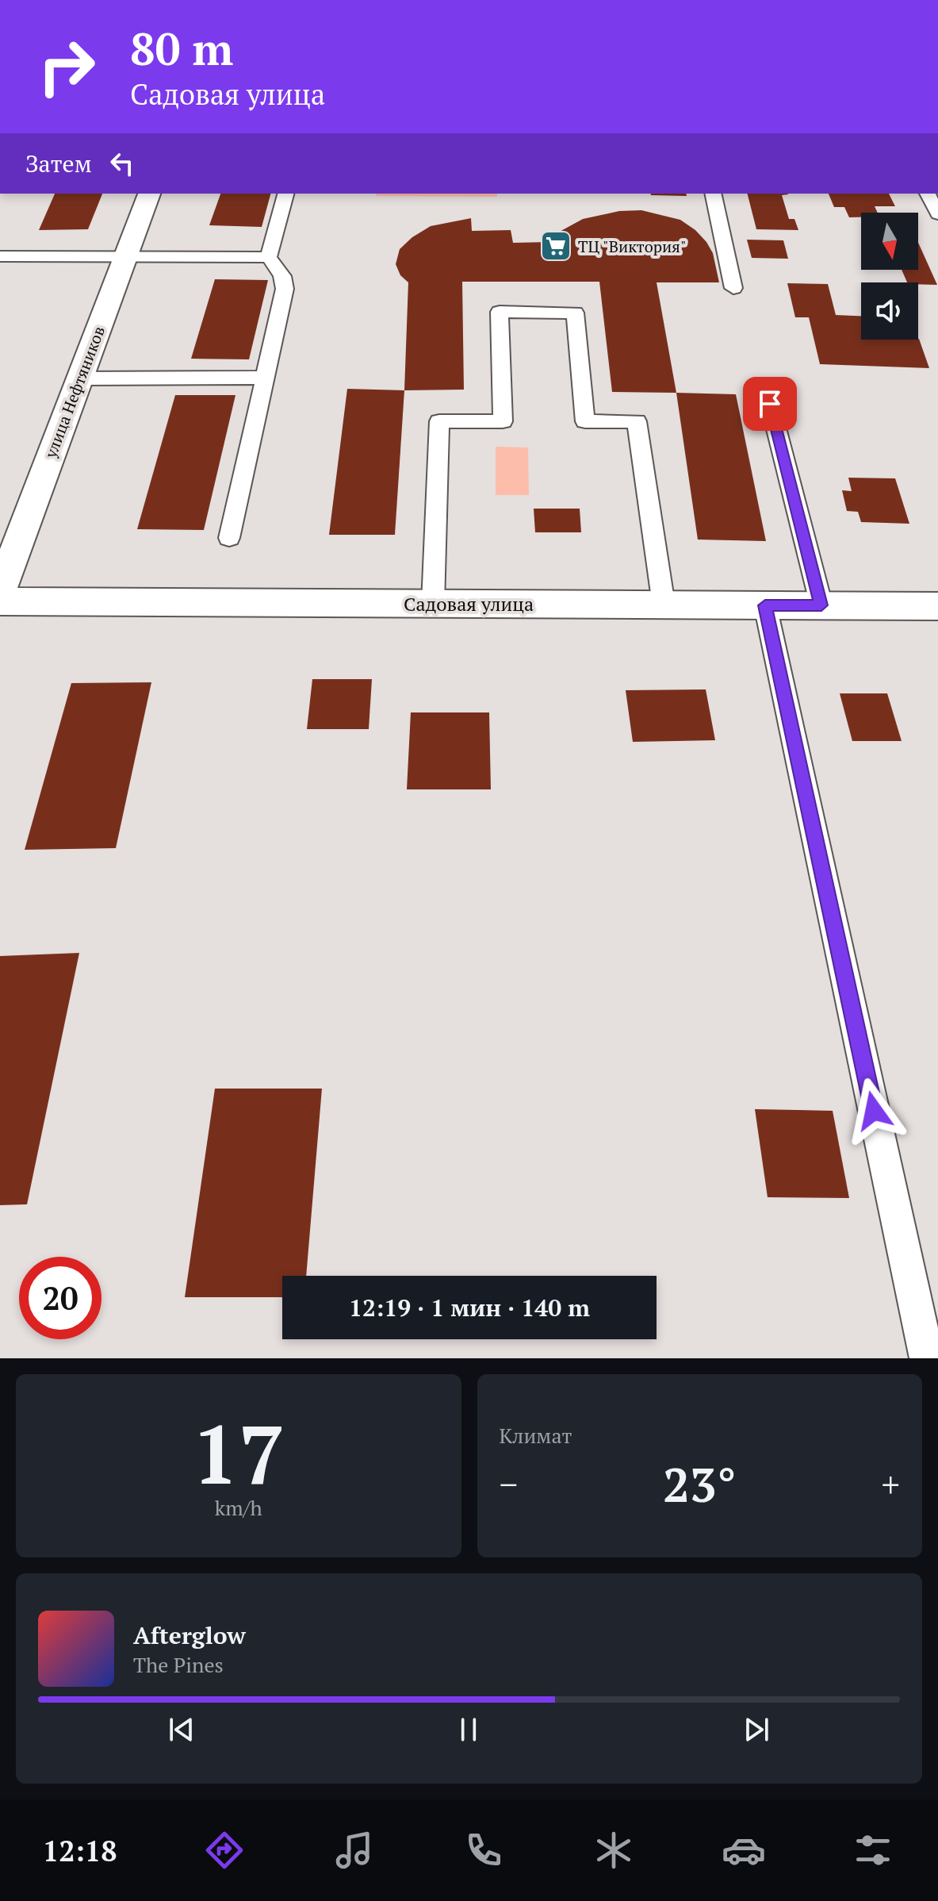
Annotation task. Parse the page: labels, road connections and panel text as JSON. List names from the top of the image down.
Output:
{
  "streets": {
    "street": ["улица Нефтяников", "Садовая улица"]
  },
  "places": {
    "supermarket": ["ТЦ \"Виктория\""]
  },
  "north": "bottom",
  "page": {
    "turn": ["80 m", "Садовая улица"],
    "then": "Затем",
    "limit": "20",
    "trip": "12:19 · 1 мин · 140 m",
    "tile": [
      ["17", "km/h"],
      "Климат"
    ],
    "heat": ["−", "23°", "+"],
    "song": ["Afterglow", "The Pines"],
    "tabs": "12:18"
  }
}
